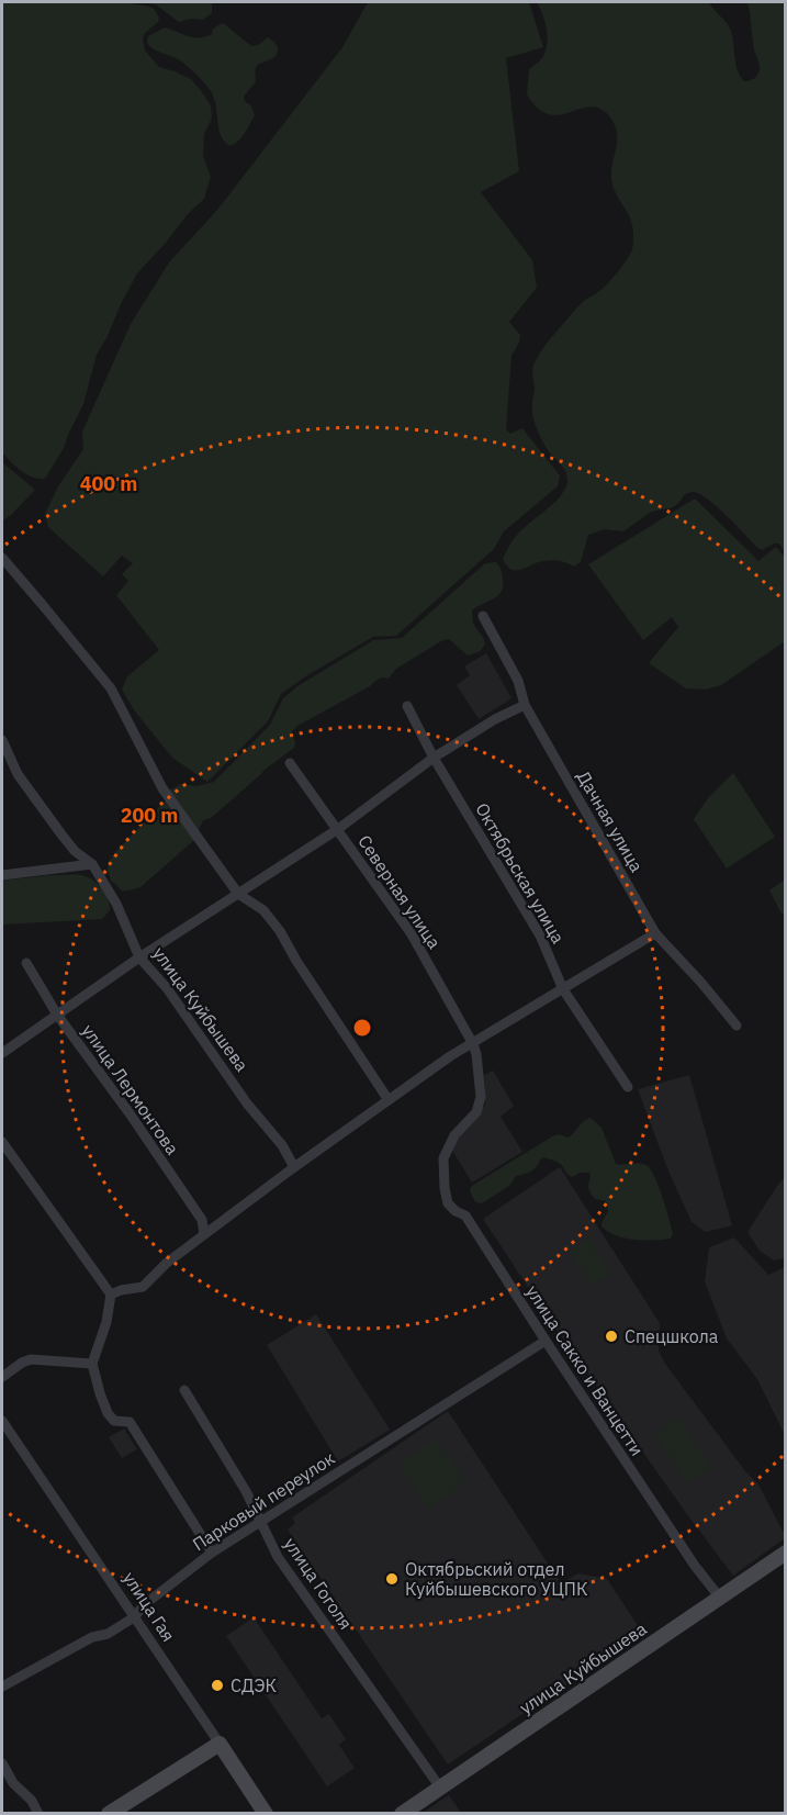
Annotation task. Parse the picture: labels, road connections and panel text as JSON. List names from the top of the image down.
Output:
{
  "streets": {
    "main road": ["улица Куйбышева", "улица Гая"],
    "street": [
      "Дачная улица",
      "Октябрьская улица",
      "Северная улица",
      "улица Лермонтова",
      "улица Сакко и Ванцетти",
      "Парковый переулок",
      "улица Гоголя"
    ]
  },
  "crossings": [
    ["Северная улица", "улица Сакко и Ванцетти"],
    ["улица Куйбышева", "улица Сакко и Ванцетти"],
    ["улица Куйбышева", "улица Гоголя"],
    ["улица Сакко и Ванцетти", "Парковый переулок"],
    ["Парковый переулок", "улица Гоголя"],
    ["Парковый переулок", "улица Гая"]
  ],
  "places": ["Спецшкола", "Октябрьский отдел Куйбышевского УЦПК", "СДЭК"],
  "rings": ["400 m", "200 m"]
}
